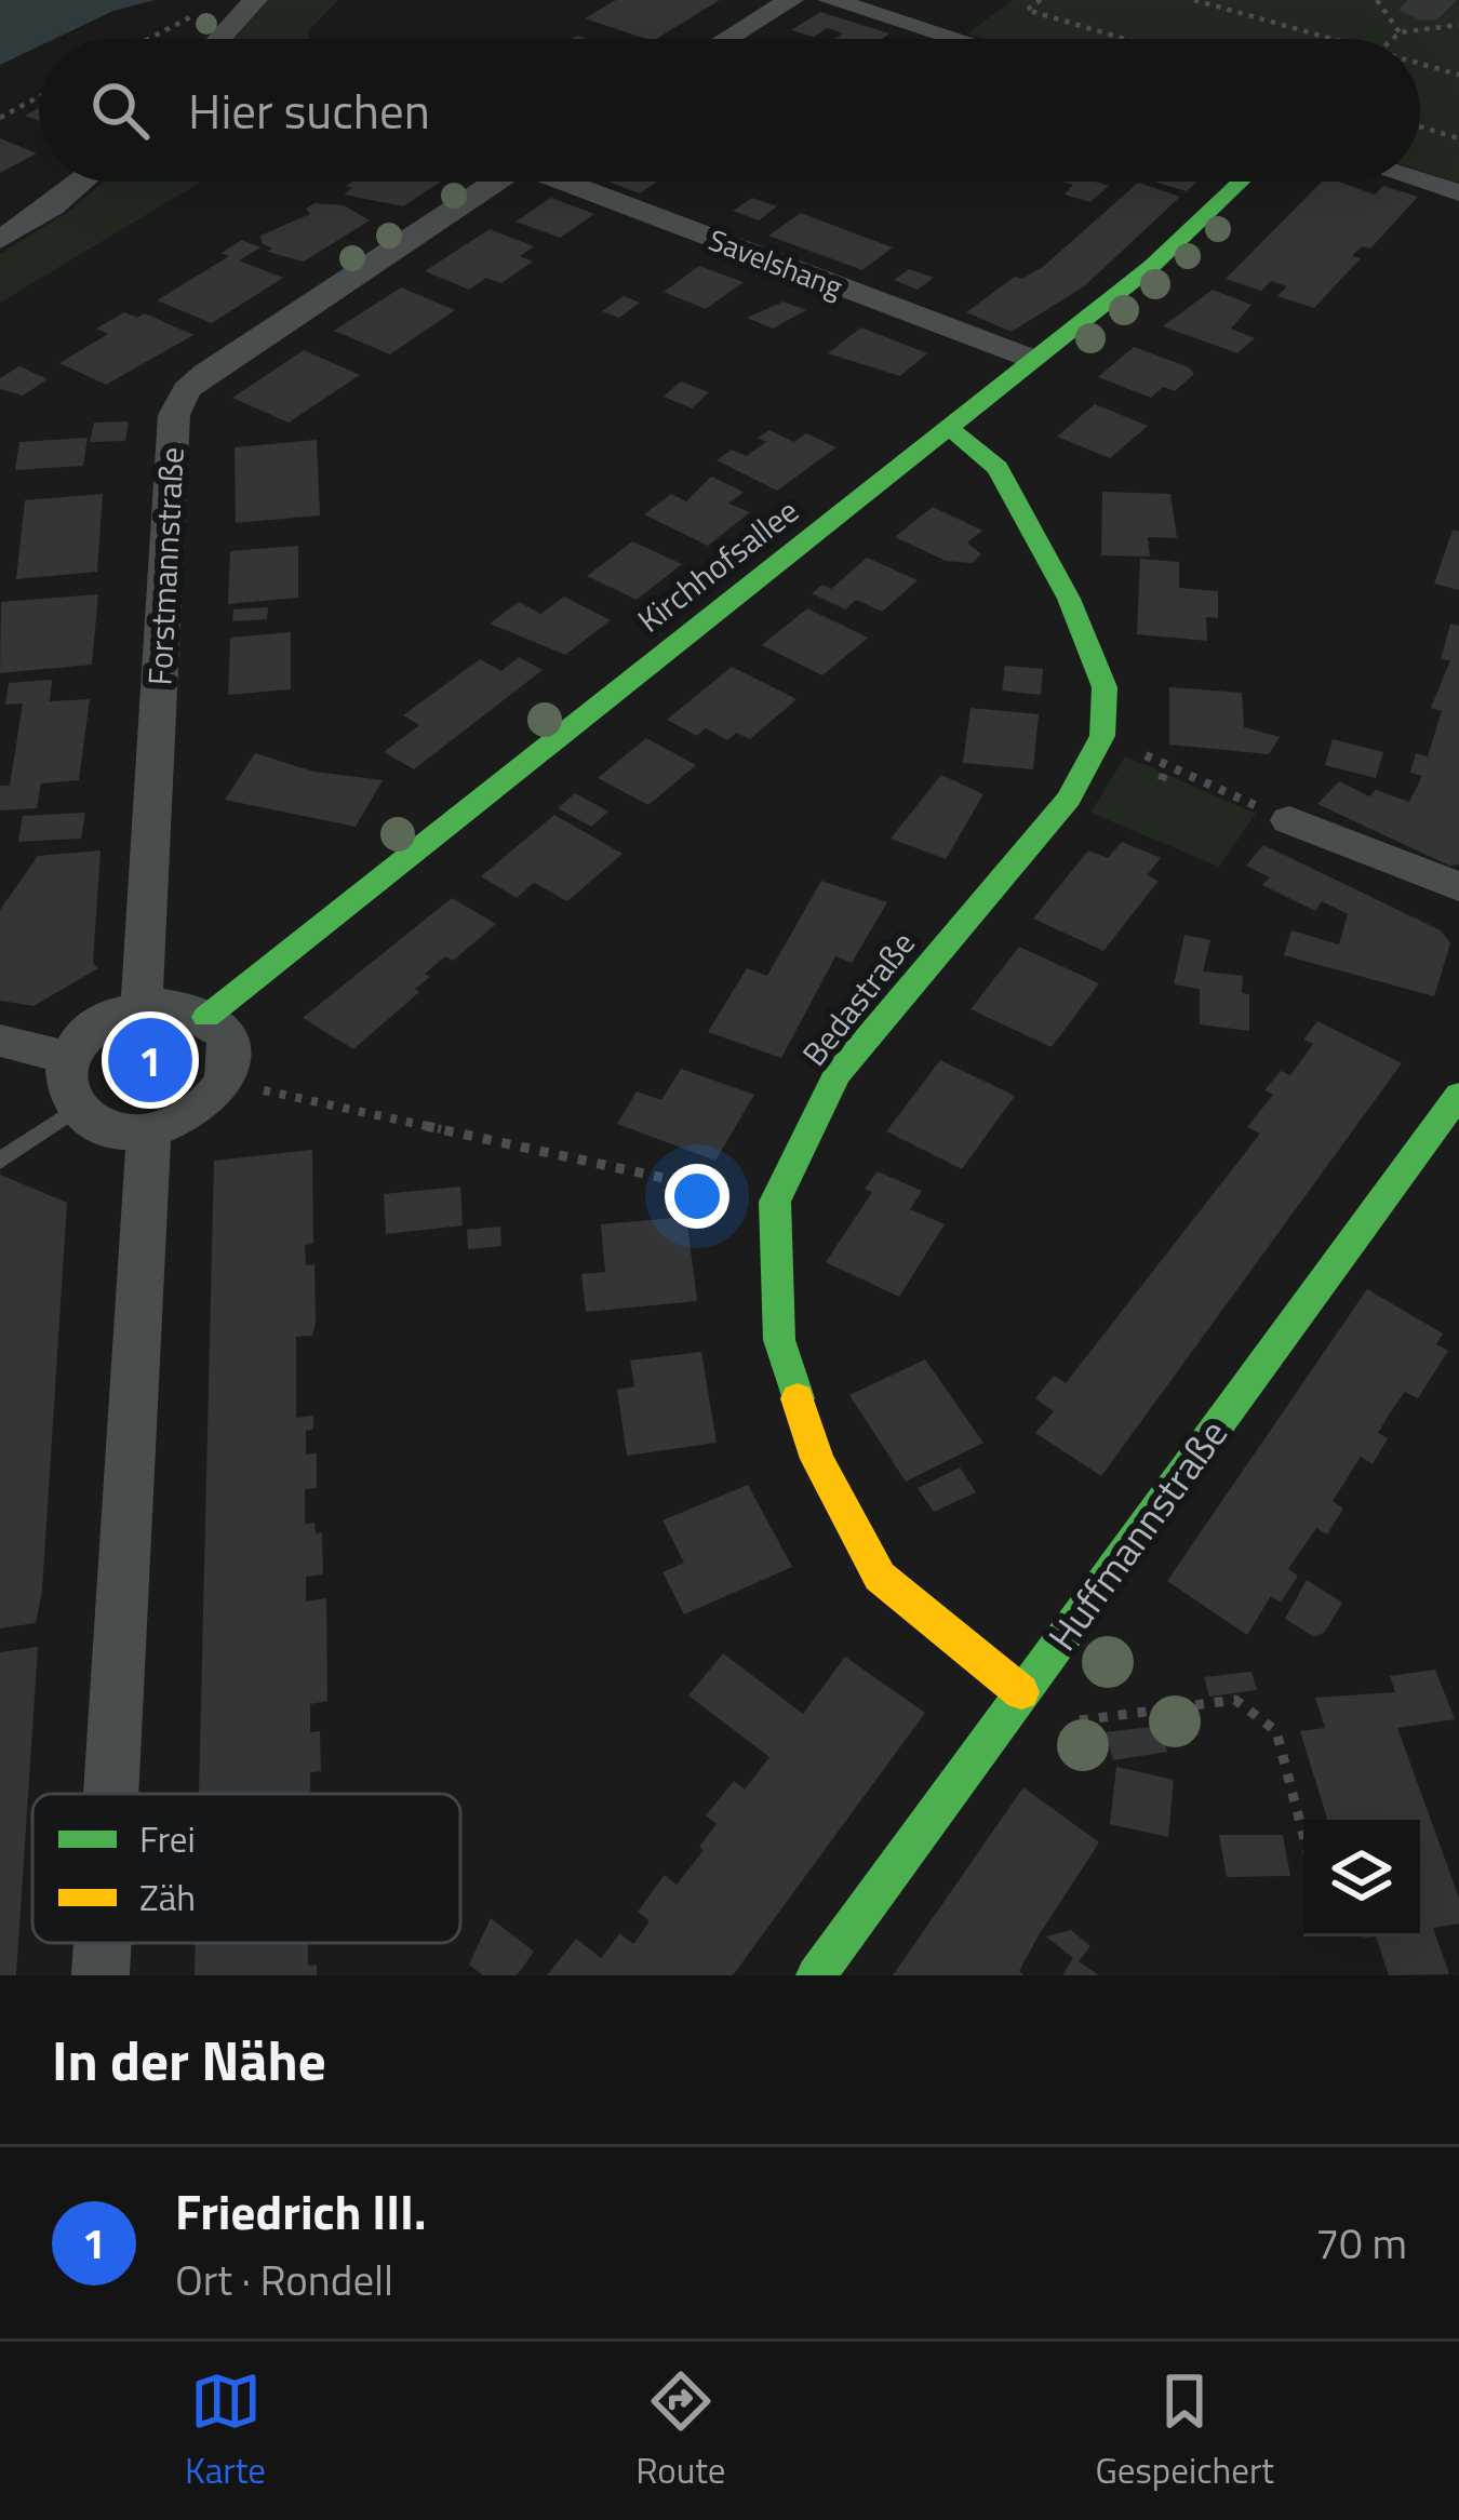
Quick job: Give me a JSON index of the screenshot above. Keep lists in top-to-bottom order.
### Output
{
  "streets": {
    "street": [
      "Savelshang",
      "Kirchhofsallee",
      "Forstmannstraße",
      "Bedastraße",
      "Huffmannstraße"
    ]
  },
  "crossings": [
    ["Savelshang", "Kirchhofsallee"],
    ["Kirchhofsallee", "Forstmannstraße"],
    ["Kirchhofsallee", "Bedastraße"],
    ["Bedastraße", "Huffmannstraße"]
  ],
  "legend": ["Frei", "Zäh"],
  "page": {
    "search": "Hier suchen",
    "pins": "1",
    "heading": "In der Nähe",
    "list": [
      {
        "mark": "1",
        "name": "Friedrich III.",
        "note": "Ort · Rondell",
        "value": "70 m"
      }
    ],
    "nav": ["Karte", "Route", "Gespeichert"]
  }
}
